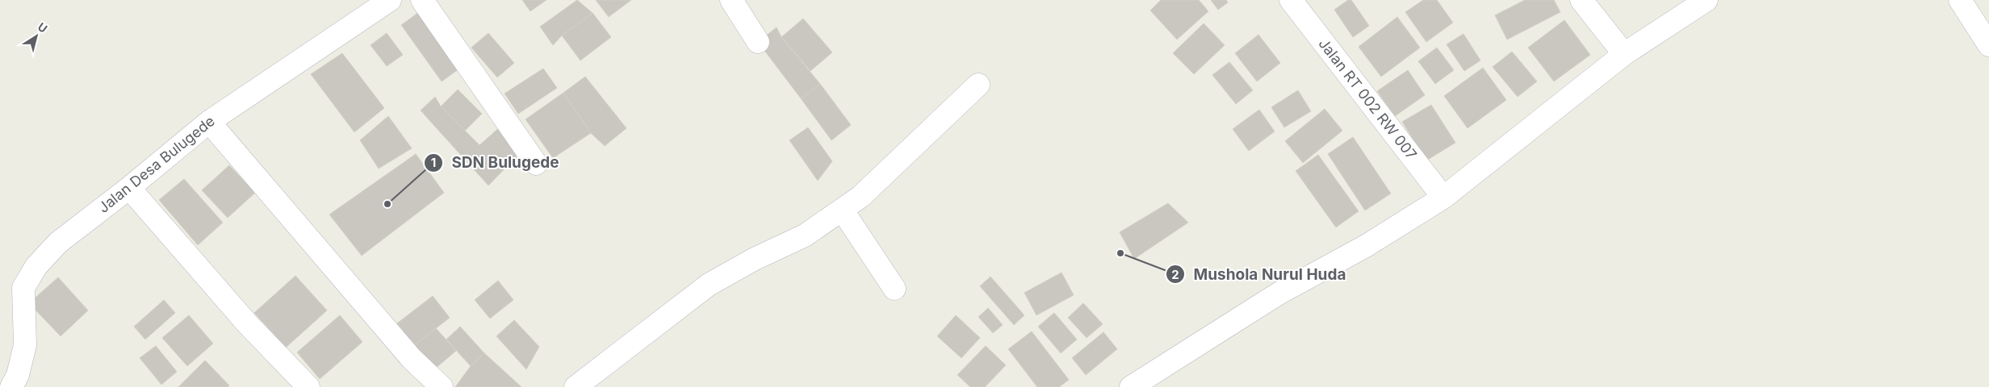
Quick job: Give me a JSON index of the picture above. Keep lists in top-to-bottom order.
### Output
{
  "streets": {
    "street": ["Jalan RT 002 RW 007", "Jalan Desa Bulugede"]
  },
  "places": ["SDN Bulugede", "Mushola Nurul Huda"],
  "north": "top right"
}
